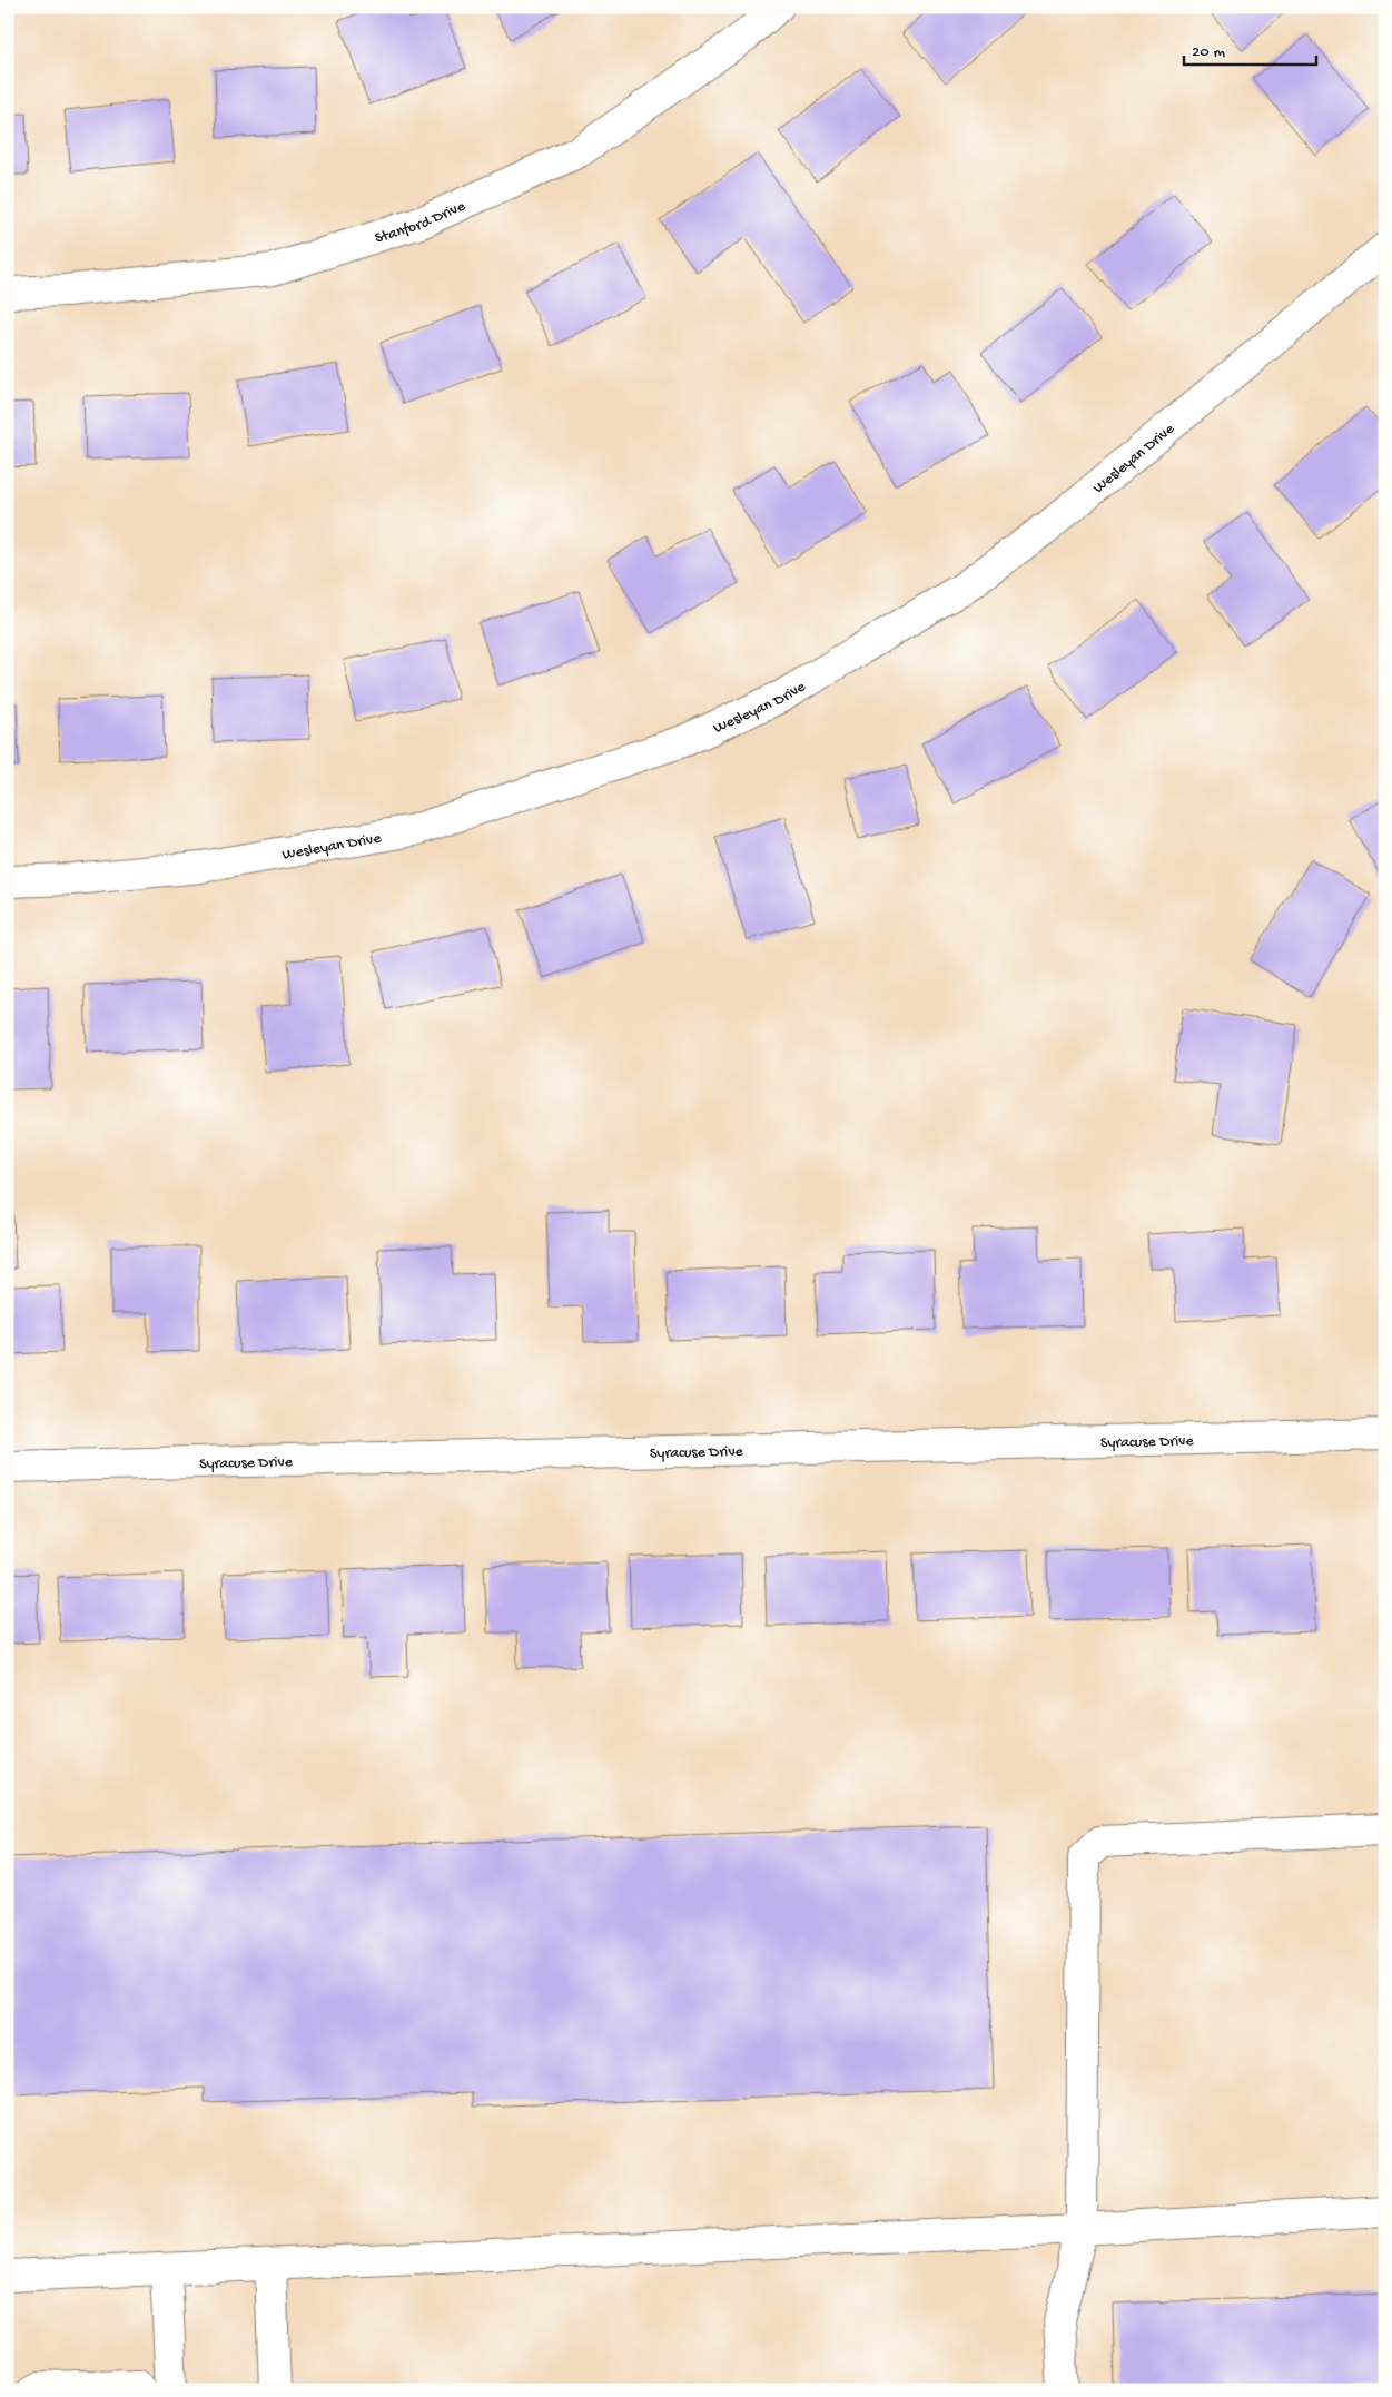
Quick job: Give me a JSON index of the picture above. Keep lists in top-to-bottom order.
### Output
{
  "streets": {
    "street": ["Stanford Drive", "Wesleyan Drive", "Syracuse Drive"]
  },
  "scale_bar": "20 m"
}
